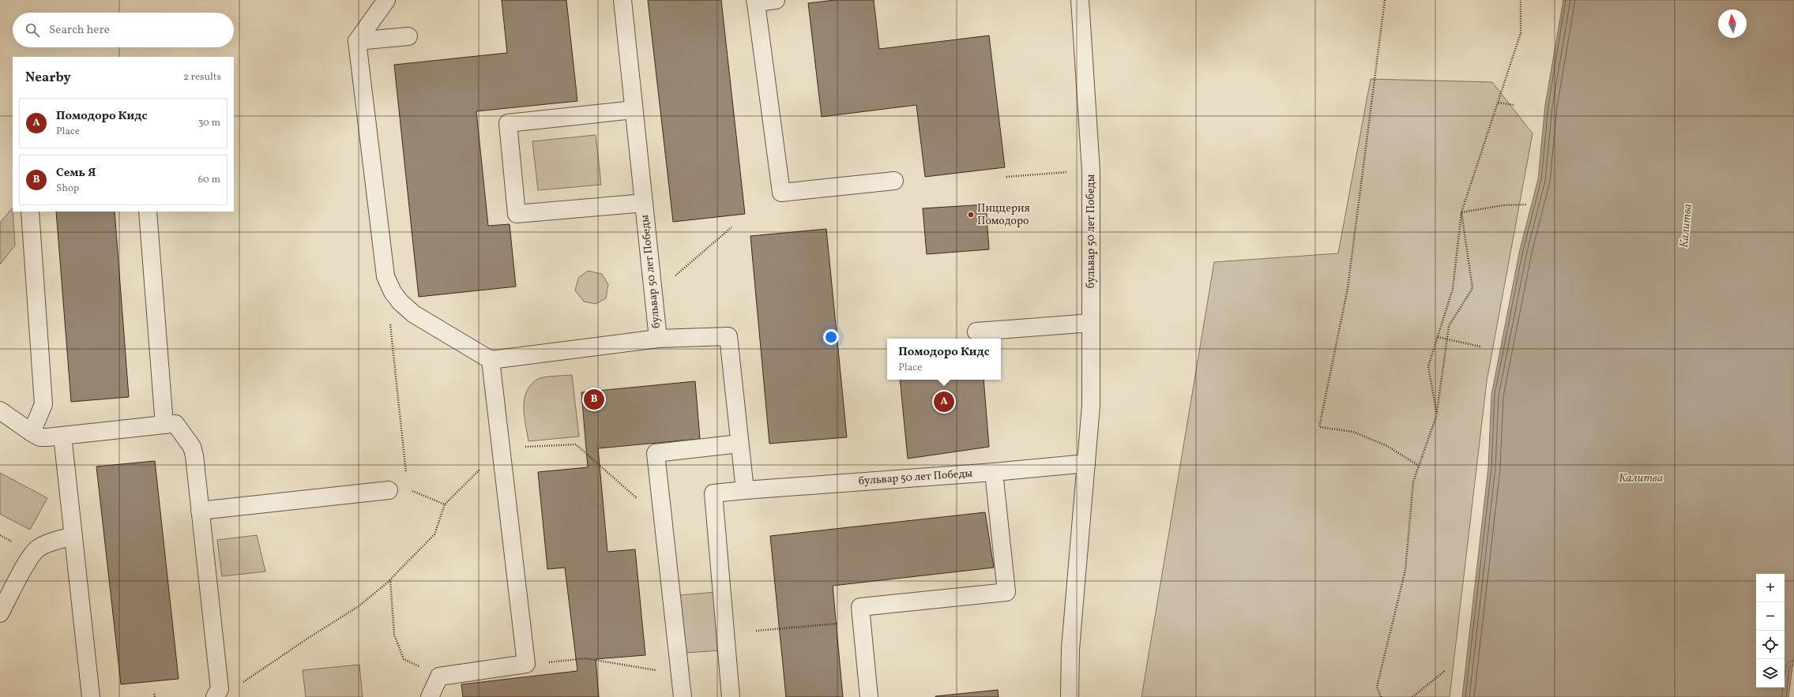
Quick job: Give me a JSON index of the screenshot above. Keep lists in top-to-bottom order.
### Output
{
  "streets": {
    "street": ["бульвар 50 лет Победы"]
  },
  "water": ["Калитва"],
  "places": ["Пиццерия Помодоро"],
  "north": "top",
  "page": {
    "search": "Search here",
    "heading": ["Nearby", "2 results"],
    "list": [
      {
        "mark": "A",
        "name": "Помодоро Кидс",
        "note": "Place",
        "value": "30 m"
      },
      {
        "mark": "B",
        "name": "Семь Я",
        "note": "Shop",
        "value": "60 m"
      }
    ],
    "popup": ["Помодоро Кидс", "Place"],
    "pins": ["B", "A"],
    "map_buttons": ["+", "−"]
  }
}
